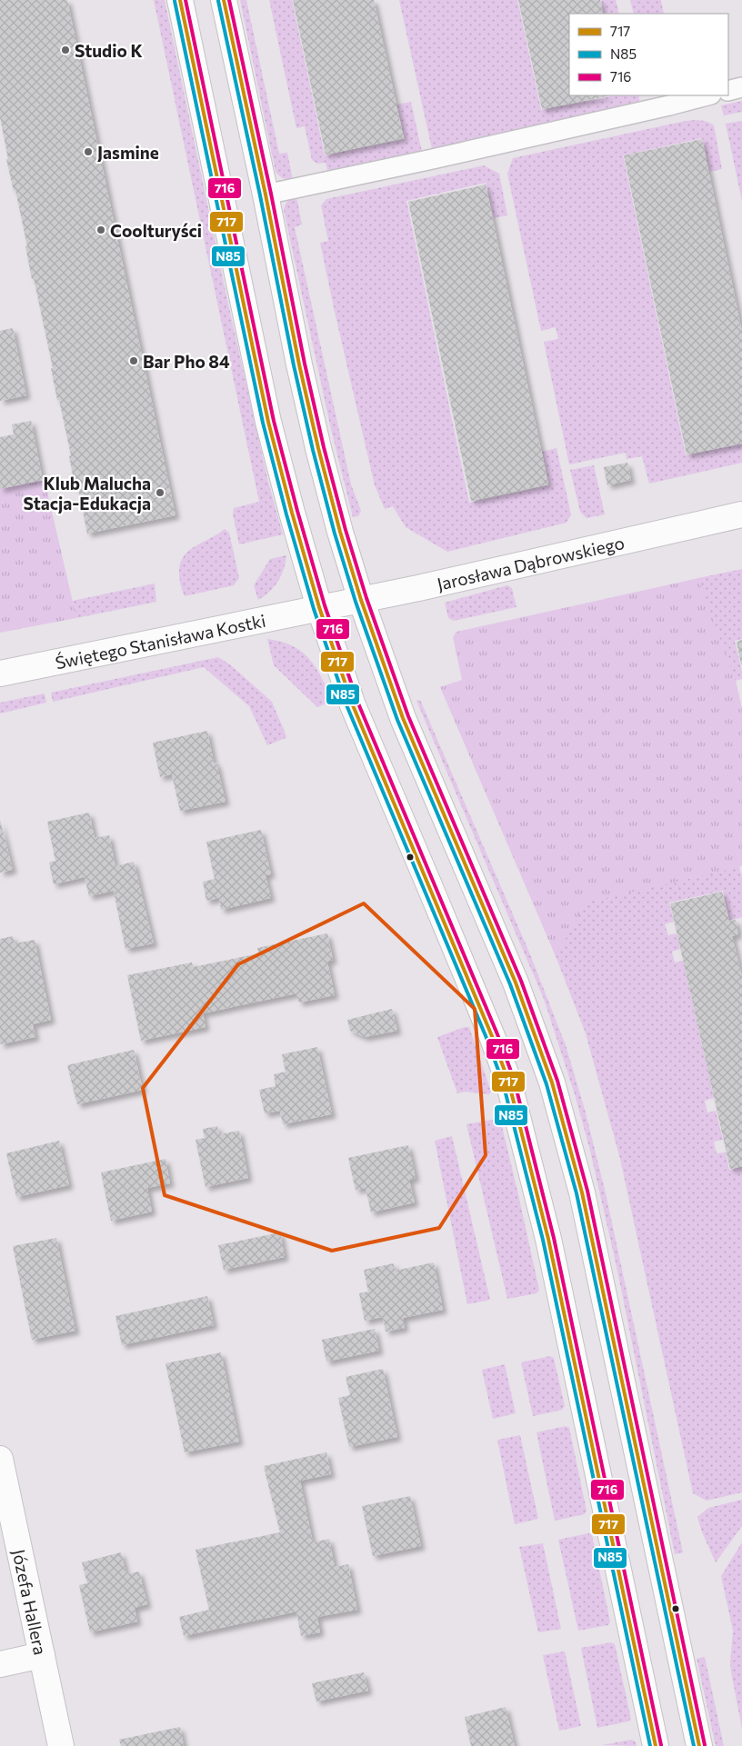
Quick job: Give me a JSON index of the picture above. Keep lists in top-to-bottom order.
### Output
{
  "streets": {
    "street": ["Jarosława Dąbrowskiego", "Świętego Stanisława Kostki", "Józefa Hallera"]
  },
  "crossings": [
    ["Jarosława Dąbrowskiego", "Świętego Stanisława Kostki"]
  ],
  "places": [
    "Studio K",
    "Jasmine",
    "Coolturyści",
    "Bar Pho 84",
    "Klub Malucha Stacja-Edukacja"
  ],
  "lines": ["transit line 717", "transit line 716", "transit line N85"],
  "legend": ["717", "N85", "716"]
}
